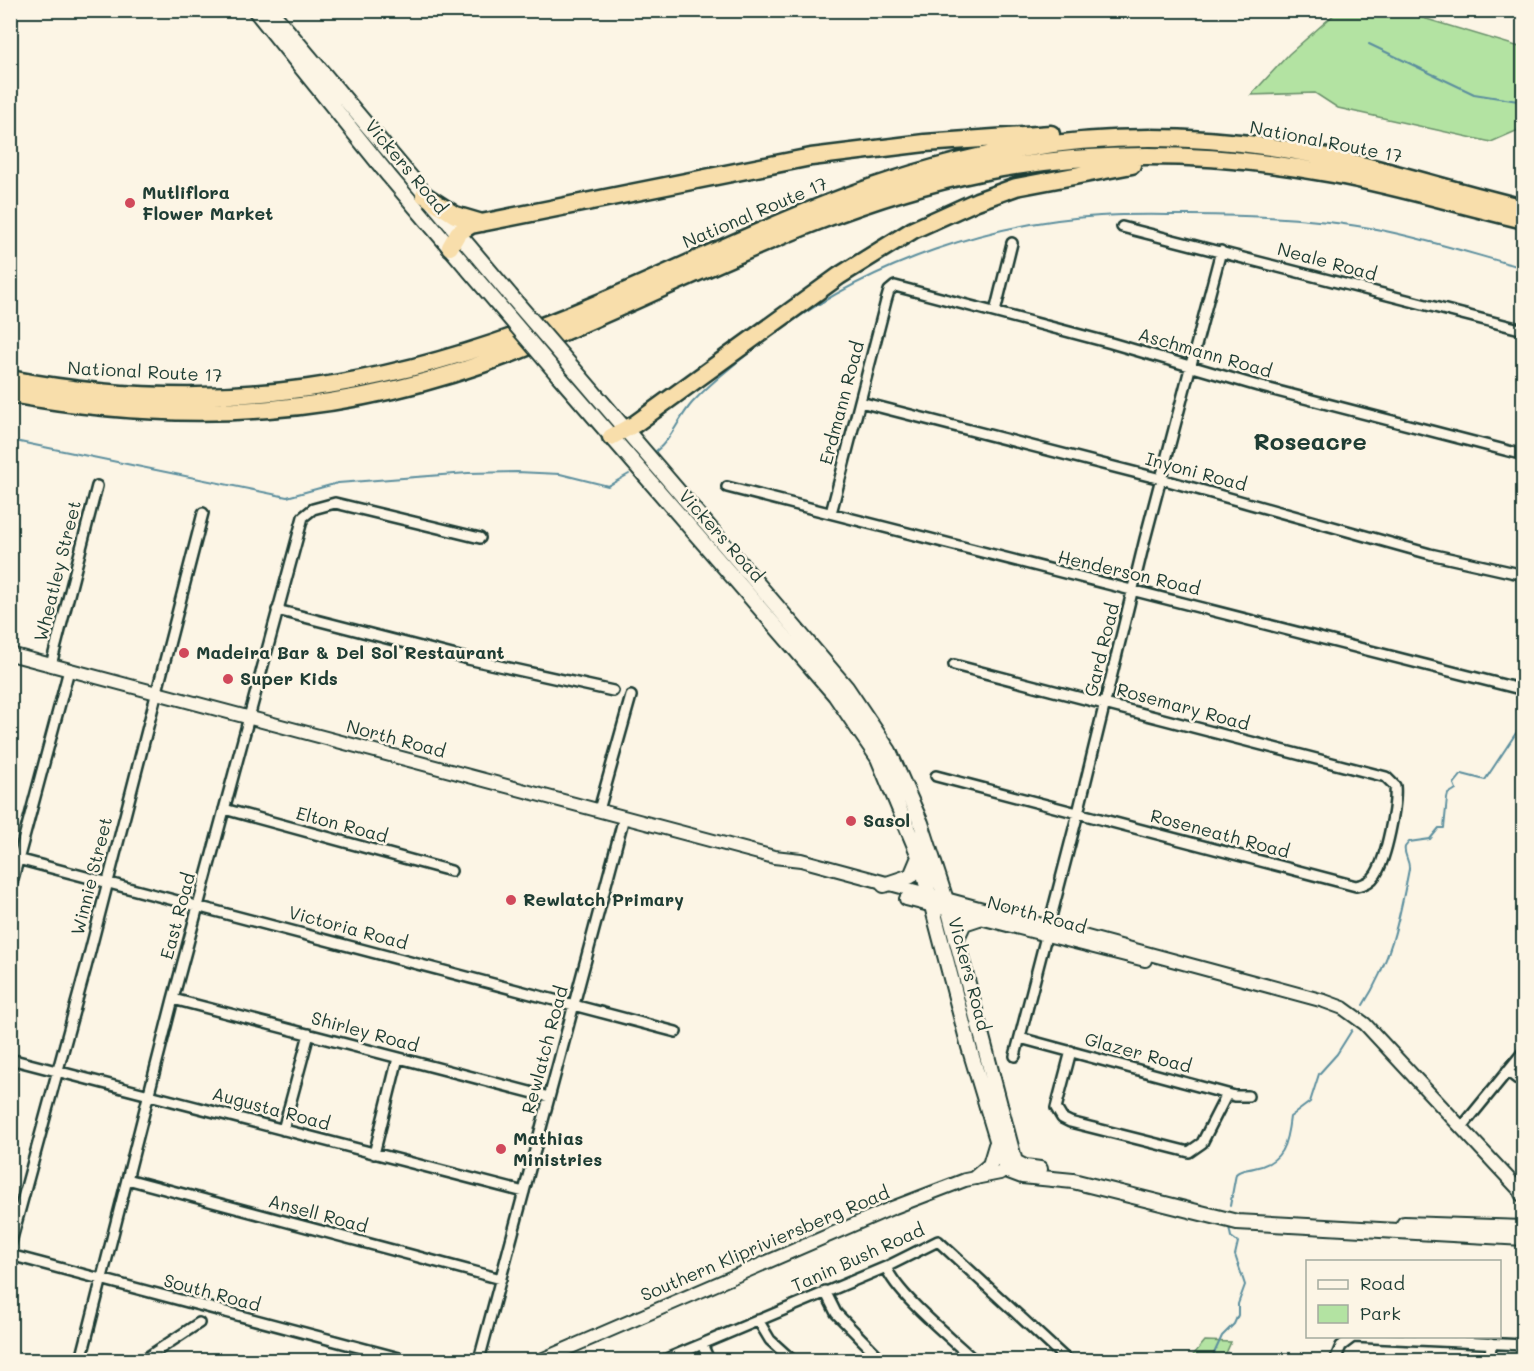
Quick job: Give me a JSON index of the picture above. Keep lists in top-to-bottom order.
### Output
{
  "streets": {
    "highway": ["National Route 17"],
    "main road": ["Vickers Road", "Southern Klipriviersberg Road"],
    "street": [
      "Neale Road",
      "Aschmann Road",
      "Erdmann Road",
      "Inyoni Road",
      "Wheatley Street",
      "Henderson Road",
      "Gard Road",
      "Rosemary Road",
      "North Road",
      "Elton Road",
      "Roseneath Road",
      "Winnie Street",
      "East Road",
      "Victoria Road",
      "Shirley Road",
      "Rewlatch Road",
      "Glazer Road",
      "Augusta Road",
      "Ansell Road",
      "Tanin Bush Road",
      "South Road"
    ]
  },
  "crossings": [
    ["Vickers Road", "North Road"],
    ["Vickers Road", "Southern Klipriviersberg Road"],
    ["Neale Road", "Gard Road"],
    ["Aschmann Road", "Erdmann Road"],
    ["Aschmann Road", "Gard Road"],
    ["Erdmann Road", "Inyoni Road"],
    ["Erdmann Road", "Henderson Road"],
    ["Inyoni Road", "Gard Road"],
    ["Wheatley Street", "North Road"],
    ["Henderson Road", "Gard Road"],
    ["Gard Road", "Rosemary Road"],
    ["Gard Road", "North Road"],
    ["Gard Road", "Roseneath Road"],
    ["Gard Road", "Glazer Road"],
    ["Rosemary Road", "Roseneath Road"],
    ["North Road", "Winnie Street"],
    ["North Road", "East Road"],
    ["North Road", "Rewlatch Road"],
    ["Elton Road", "East Road"],
    ["Winnie Street", "Victoria Road"],
    ["Winnie Street", "Augusta Road"],
    ["East Road", "Victoria Road"],
    ["East Road", "Shirley Road"],
    ["East Road", "Augusta Road"],
    ["East Road", "Ansell Road"],
    ["East Road", "South Road"],
    ["Victoria Road", "Rewlatch Road"],
    ["Shirley Road", "Rewlatch Road"],
    ["Rewlatch Road", "Augusta Road"],
    ["Rewlatch Road", "Ansell Road"]
  ],
  "districts": ["Roseacre"],
  "places": [
    "Mutliflora Flower Market",
    "Madeira Bar & Del Sol Restaurant",
    "Super Kids",
    "Sasol",
    "Rewlatch Primary",
    "Mathias Ministries"
  ],
  "legend": ["Road", "Park"]
}
